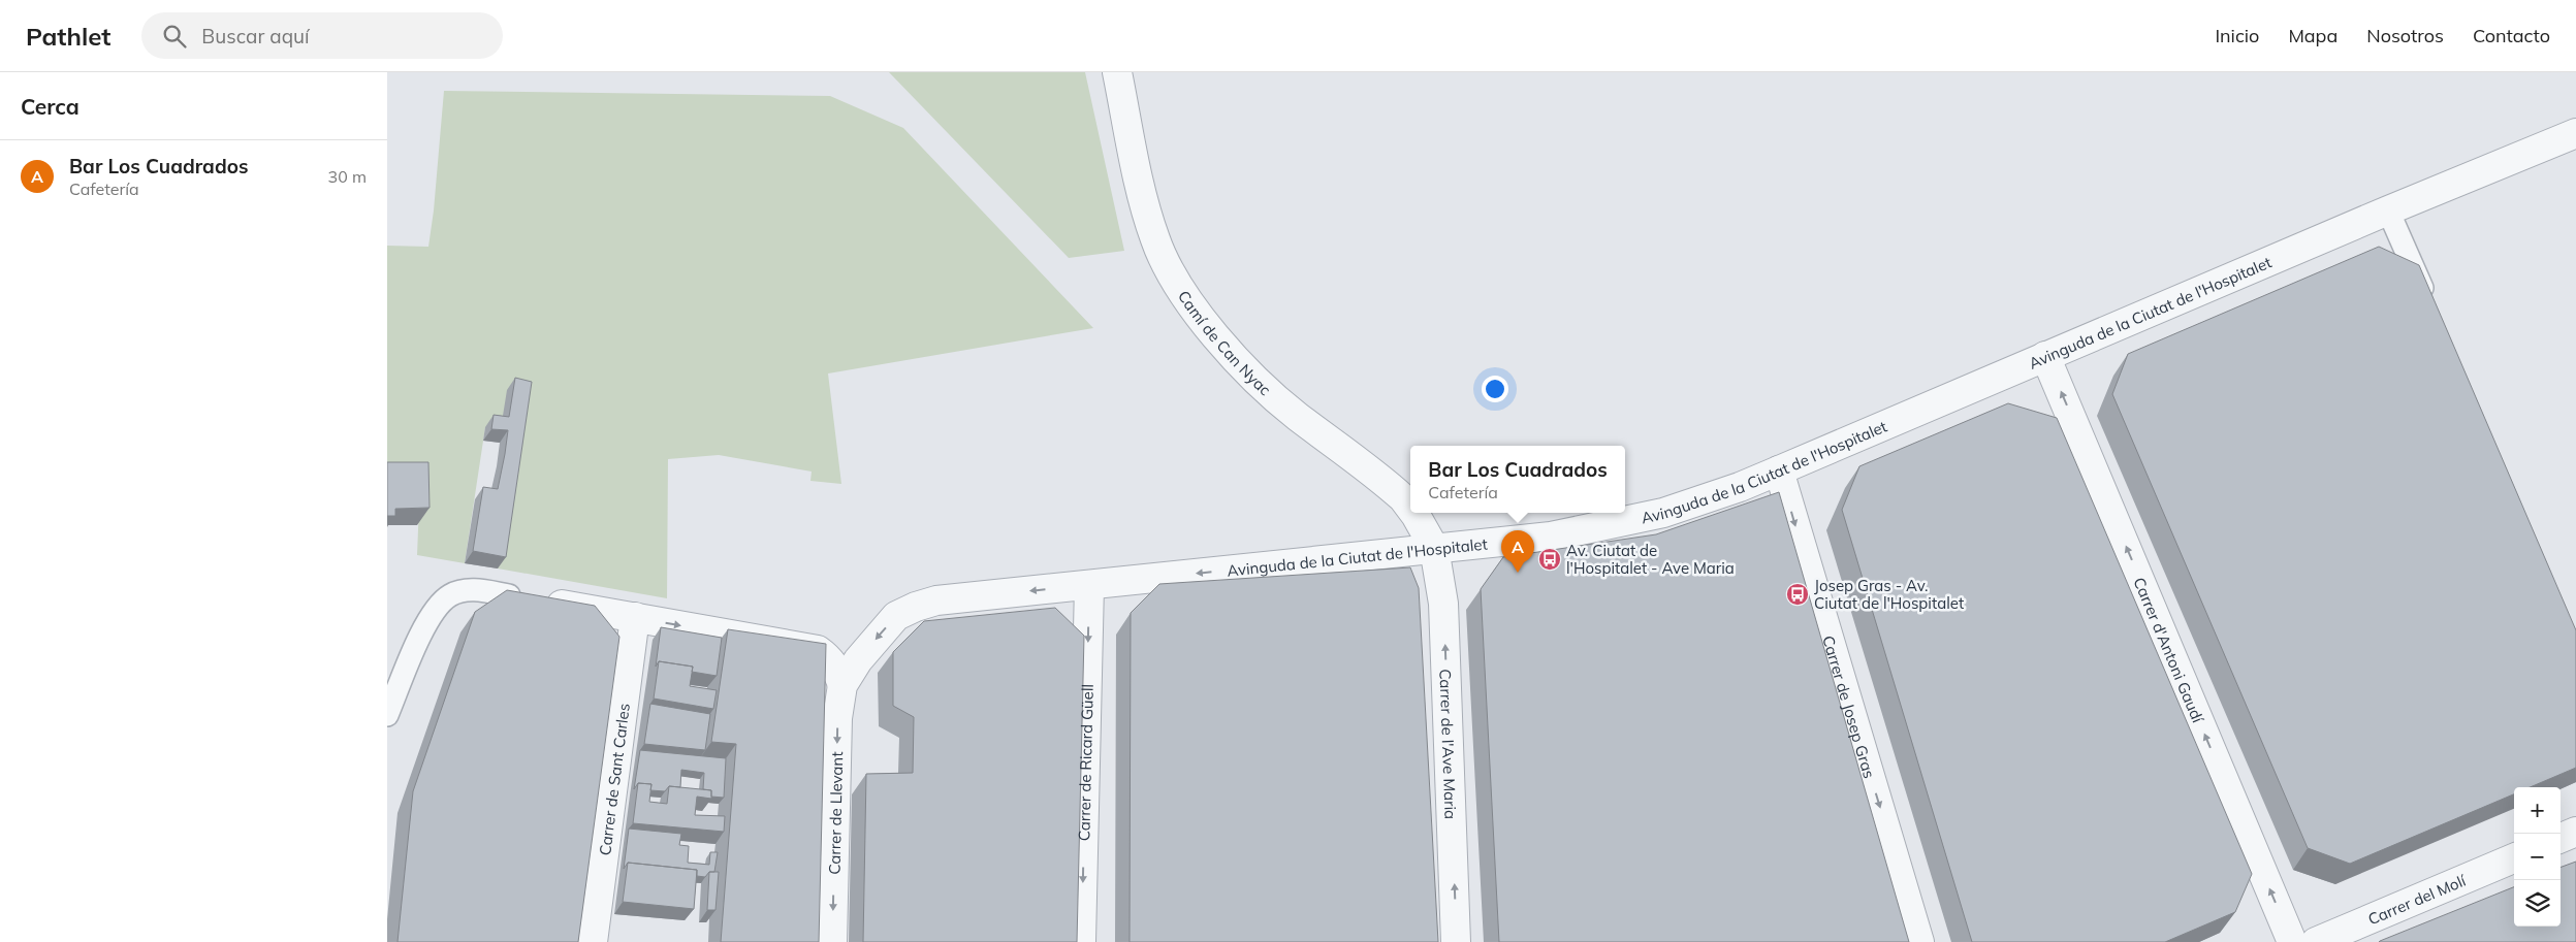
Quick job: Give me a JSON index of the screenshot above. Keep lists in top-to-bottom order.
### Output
{
  "streets": {
    "street": [
      "Avinguda de la Ciutat de l'Hospitalet",
      "Camí de Can Nyac",
      "Carrer d'Antoni Gaudí",
      "Carrer de Josep Gras",
      "Carrer de l'Ave Maria",
      "Carrer de Ricard Güell",
      "Carrer de Sant Carles",
      "Carrer de Llevant",
      "Carrer del Molí"
    ]
  },
  "crossings": [
    ["Avinguda de la Ciutat de l'Hospitalet", "Camí de Can Nyac"],
    ["Avinguda de la Ciutat de l'Hospitalet", "Carrer d'Antoni Gaudí"],
    ["Avinguda de la Ciutat de l'Hospitalet", "Carrer de Josep Gras"],
    ["Avinguda de la Ciutat de l'Hospitalet", "Carrer de l'Ave Maria"],
    ["Avinguda de la Ciutat de l'Hospitalet", "Carrer de Ricard Güell"],
    ["Avinguda de la Ciutat de l'Hospitalet", "Carrer de Llevant"],
    ["Camí de Can Nyac", "Carrer de l'Ave Maria"]
  ],
  "one_way": [
    "Carrer d'Antoni Gaudí",
    "Carrer de Josep Gras",
    "Carrer de l'Ave Maria",
    "Carrer de Ricard Güell",
    "Carrer de Llevant"
  ],
  "places": {
    "bus stop": ["Av. Ciutat de l'Hospitalet - Ave Maria", "Josep Gras - Av. Ciutat de l'Hospitalet"]
  },
  "page": {
    "header": "Pathlet",
    "search": "Buscar aquí",
    "nav": [
      "Inicio",
      "Mapa",
      "Nosotros",
      "Contacto"
    ],
    "heading": "Cerca",
    "list": [
      {
        "mark": "A",
        "name": "Bar Los Cuadrados",
        "note": "Cafetería",
        "value": "30 m"
      }
    ],
    "popup": ["Bar Los Cuadrados", "Cafetería"],
    "pins": "A",
    "map_buttons": ["+", "−"]
  }
}
